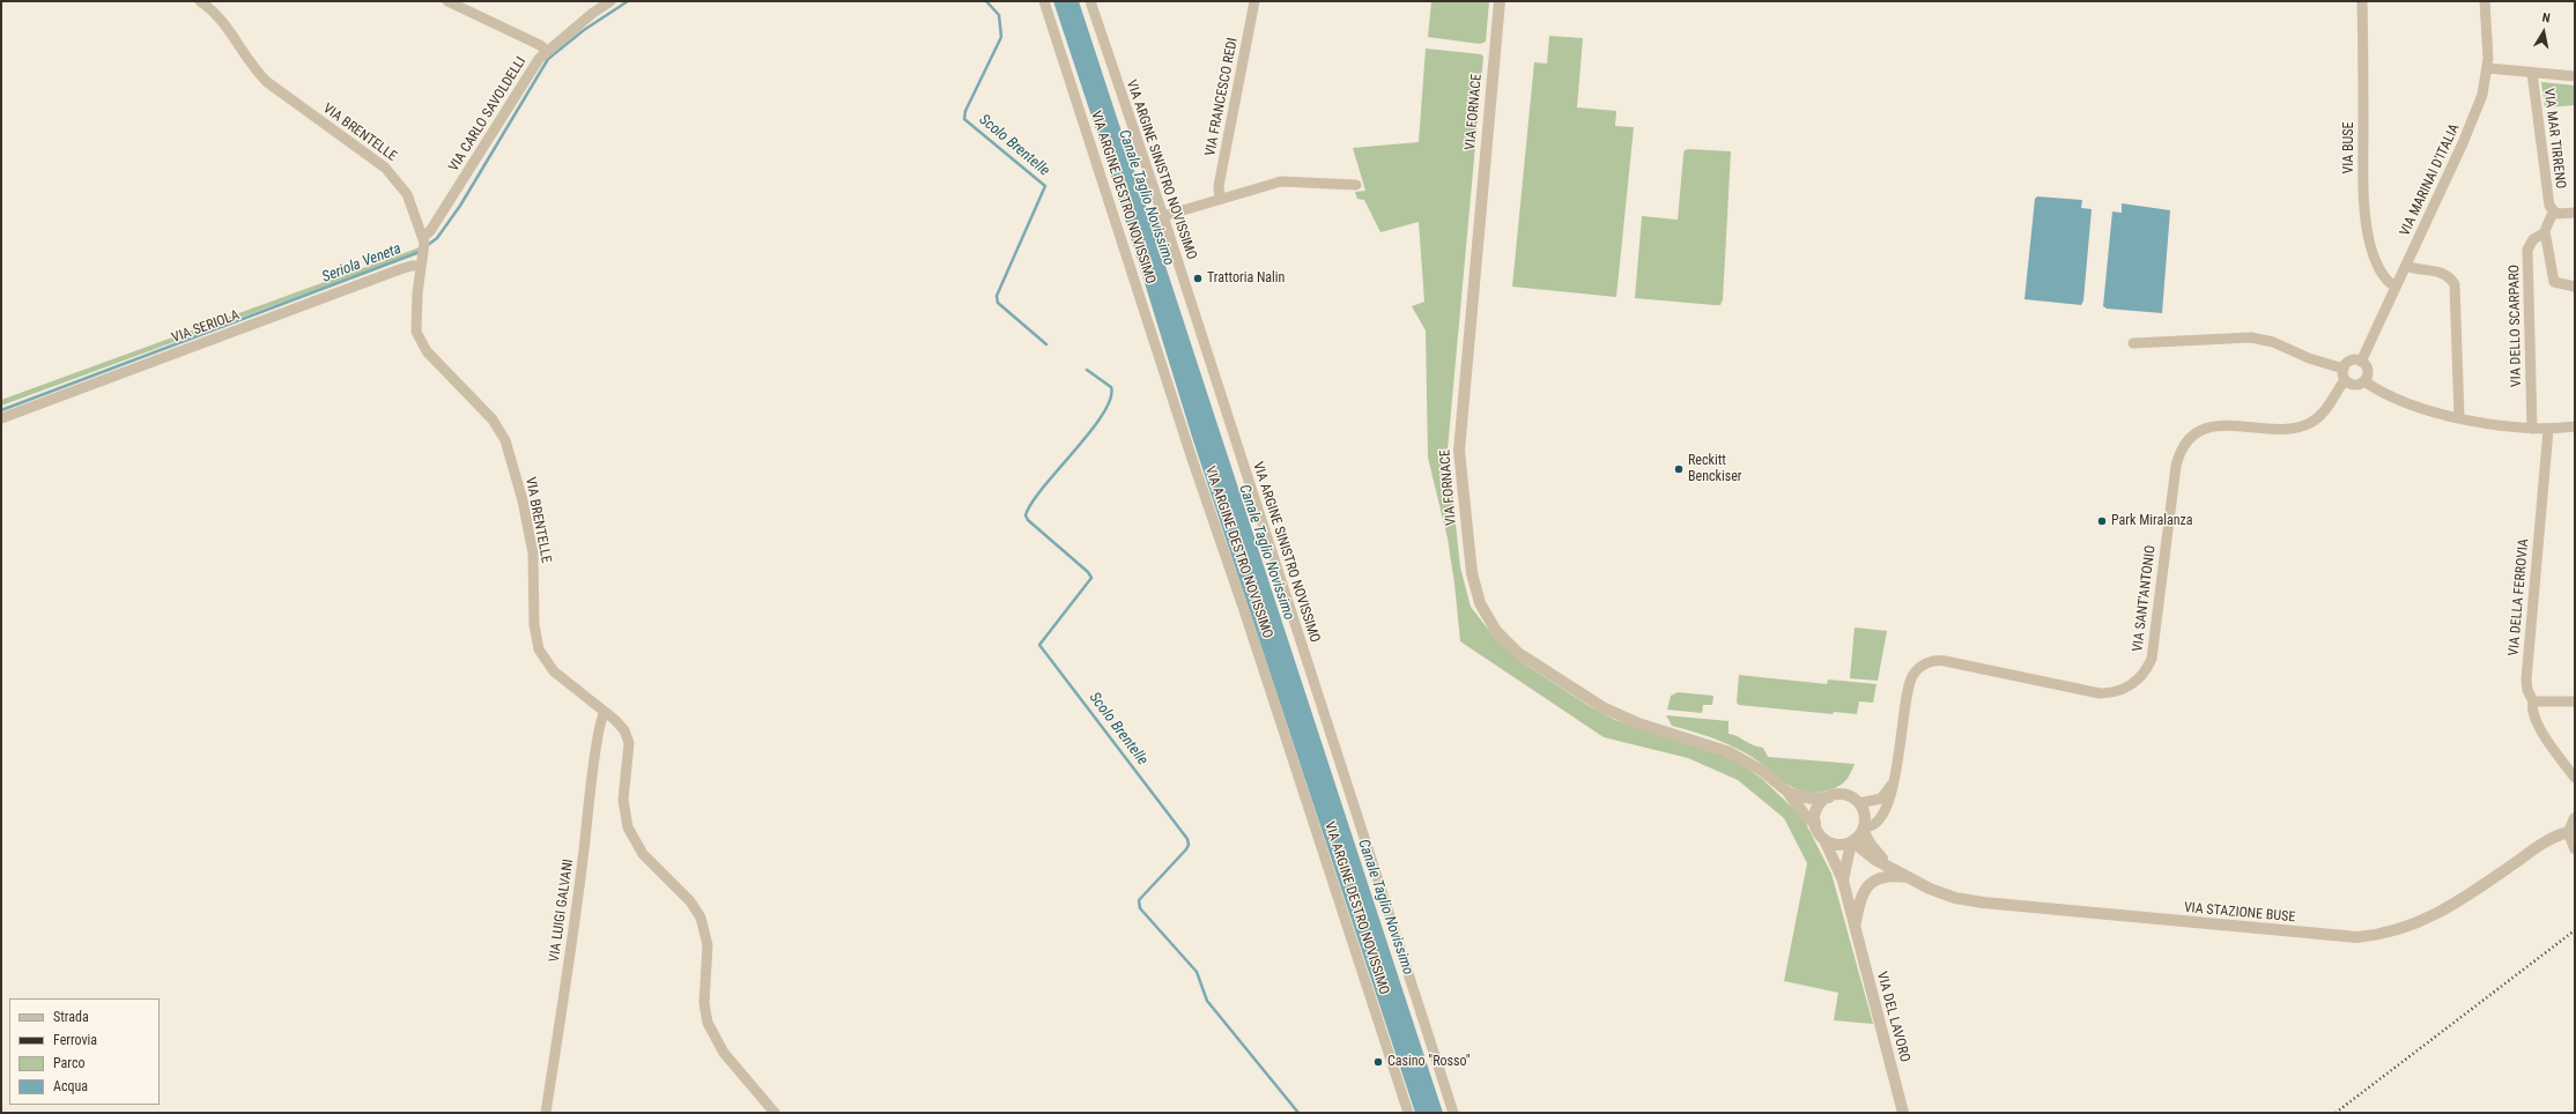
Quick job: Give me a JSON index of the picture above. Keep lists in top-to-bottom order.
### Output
{
  "streets": {
    "street": [
      "VIA FRANCESCO REDI",
      "VIA FORNACE",
      "VIA CARLO SAVOLDELLI",
      "VIA BRENTELLE",
      "VIA MAR TIRRENO",
      "VIA BUSE",
      "VIA ARGINE SINISTRO NOVISSIMO",
      "VIA MARINAI D'ITALIA",
      "VIA ARGINE DESTRO NOVISSIMO",
      "VIA DELLO SCARPARO",
      "VIA SERIOLA",
      "VIA DELLA FERROVIA",
      "VIA SANT'ANTONIO",
      "VIA LUIGI GALVANI",
      "VIA STAZIONE BUSE",
      "VIA DEL LAVORO"
    ]
  },
  "crossings": [
    ["VIA FORNACE", "VIA SANT'ANTONIO"],
    ["VIA FORNACE", "VIA STAZIONE BUSE"],
    ["VIA FORNACE", "VIA DEL LAVORO"],
    ["VIA CARLO SAVOLDELLI", "VIA BRENTELLE"],
    ["VIA BRENTELLE", "VIA SERIOLA"],
    ["VIA BRENTELLE", "VIA LUIGI GALVANI"],
    ["VIA MAR TIRRENO", "VIA MARINAI D'ITALIA"],
    ["VIA MAR TIRRENO", "VIA DELLO SCARPARO"],
    ["VIA BUSE", "VIA MARINAI D'ITALIA"],
    ["VIA MARINAI D'ITALIA", "VIA SANT'ANTONIO"],
    ["VIA SANT'ANTONIO", "VIA STAZIONE BUSE"],
    ["VIA SANT'ANTONIO", "VIA DEL LAVORO"],
    ["VIA STAZIONE BUSE", "VIA DEL LAVORO"]
  ],
  "water": ["Scolo Brentelle", "Canale Taglio Novissimo", "Seriola Veneta"],
  "places": [
    "Trattoria Nalin",
    "Reckitt Benckiser",
    "Park Miralanza",
    "Casino \"Rosso\""
  ],
  "legend": [
    "Strada",
    "Ferrovia",
    "Parco",
    "Acqua"
  ],
  "north": "top"
}
